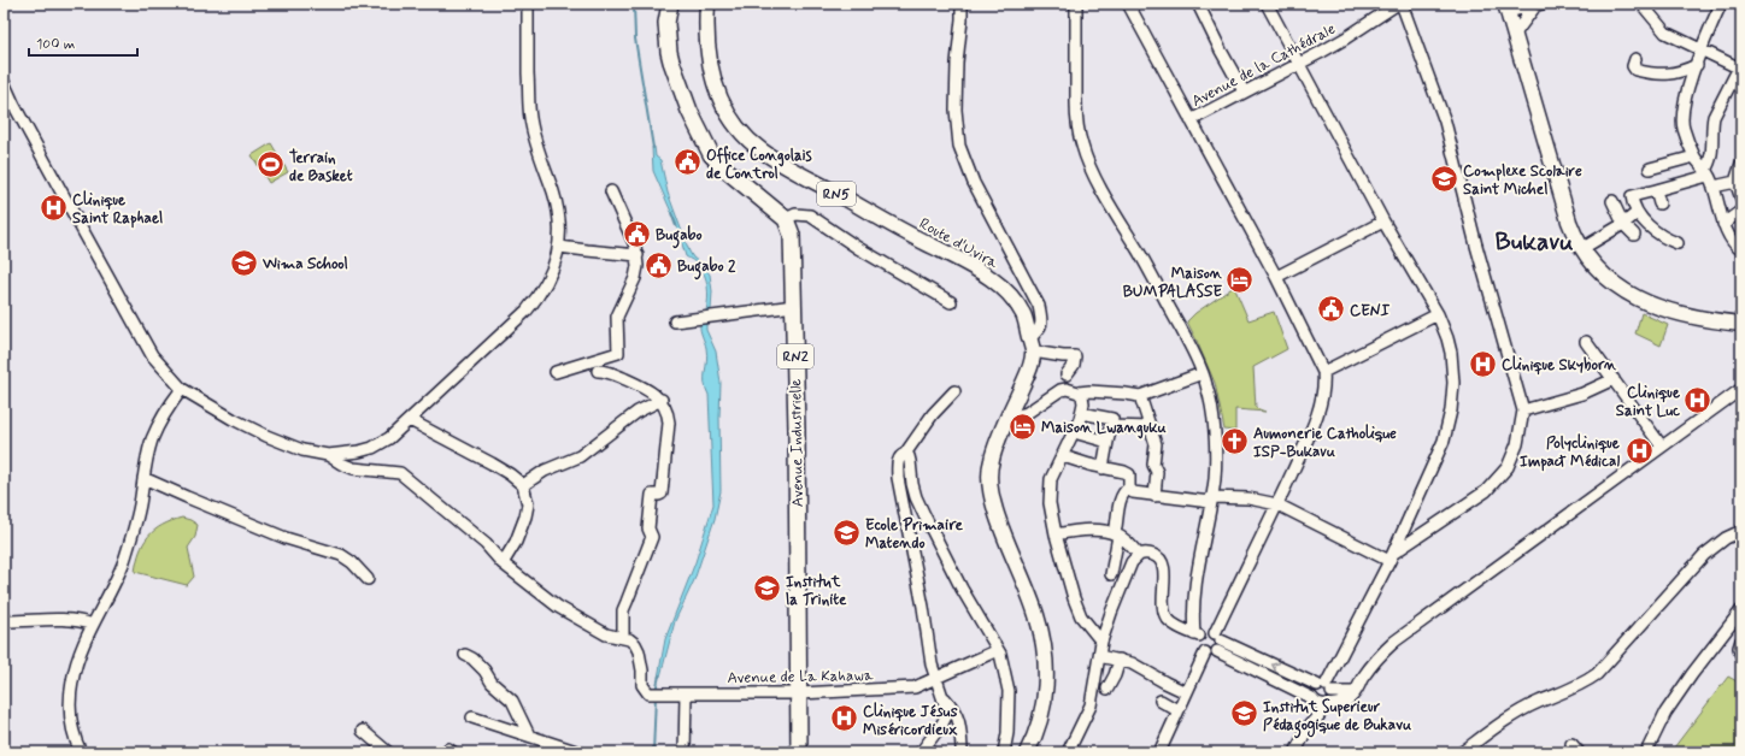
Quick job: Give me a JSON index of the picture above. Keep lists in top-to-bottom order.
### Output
{
  "streets": {
    "highway": ["RN2", "Avenue Industrielle"],
    "main road": ["RN5", "Route d'Uvira"],
    "street": ["Avenue de la Cathédrale", "Avenue de La Kahawa"]
  },
  "crossings": [
    ["Avenue Industrielle", "Avenue de La Kahawa"]
  ],
  "districts": ["Bukavu"],
  "places": {
    "public building": [
      "Office Congolais de Control",
      "Bugabo",
      "Bugabo 2",
      "CENI"
    ],
    "sports": ["Terrain de Basket"],
    "school or university": [
      "Complexe Scolaire Saint Michel",
      "Wima School",
      "Ecole Primaire Matendo",
      "Institut la Trinite",
      "Institut Superieur Pédagogique de Bukavu"
    ],
    "hospital": [
      "Clinique Saint Raphael",
      "Clinique Skyborn",
      "Clinique Saint Luc",
      "Polyclinique Impact Médical",
      "Clinique Jésus Miséricordieux"
    ],
    "hotel": ["Maison BUMPALASSE", "Maison Lwanguku"],
    "church": ["Aumonerie Catholique ISP-Bukavu"]
  },
  "scale_bar": "100 m"
}
